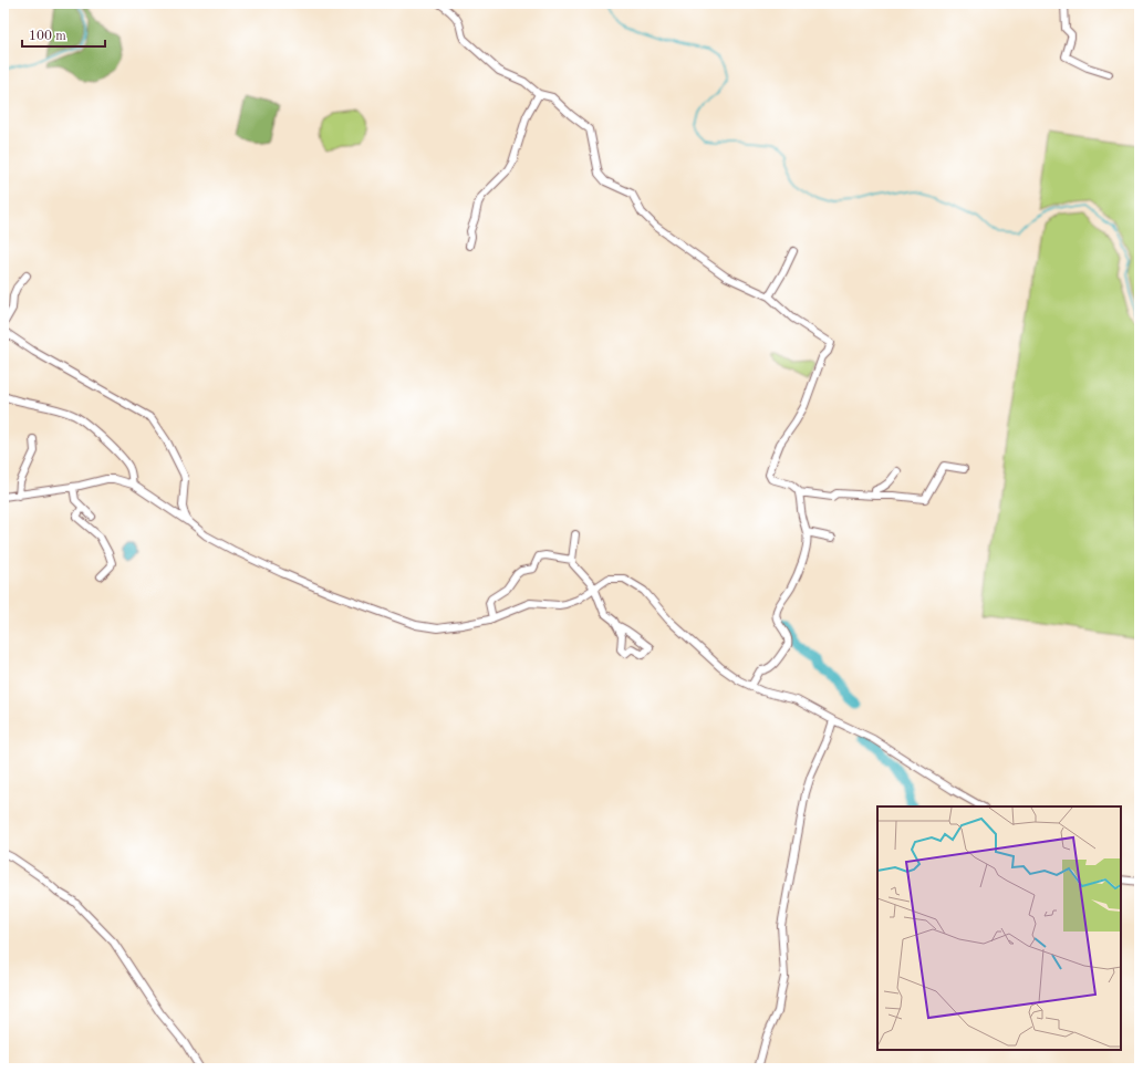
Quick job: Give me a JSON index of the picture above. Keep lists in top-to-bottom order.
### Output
{
  "scale_bar": "100 m"
}
